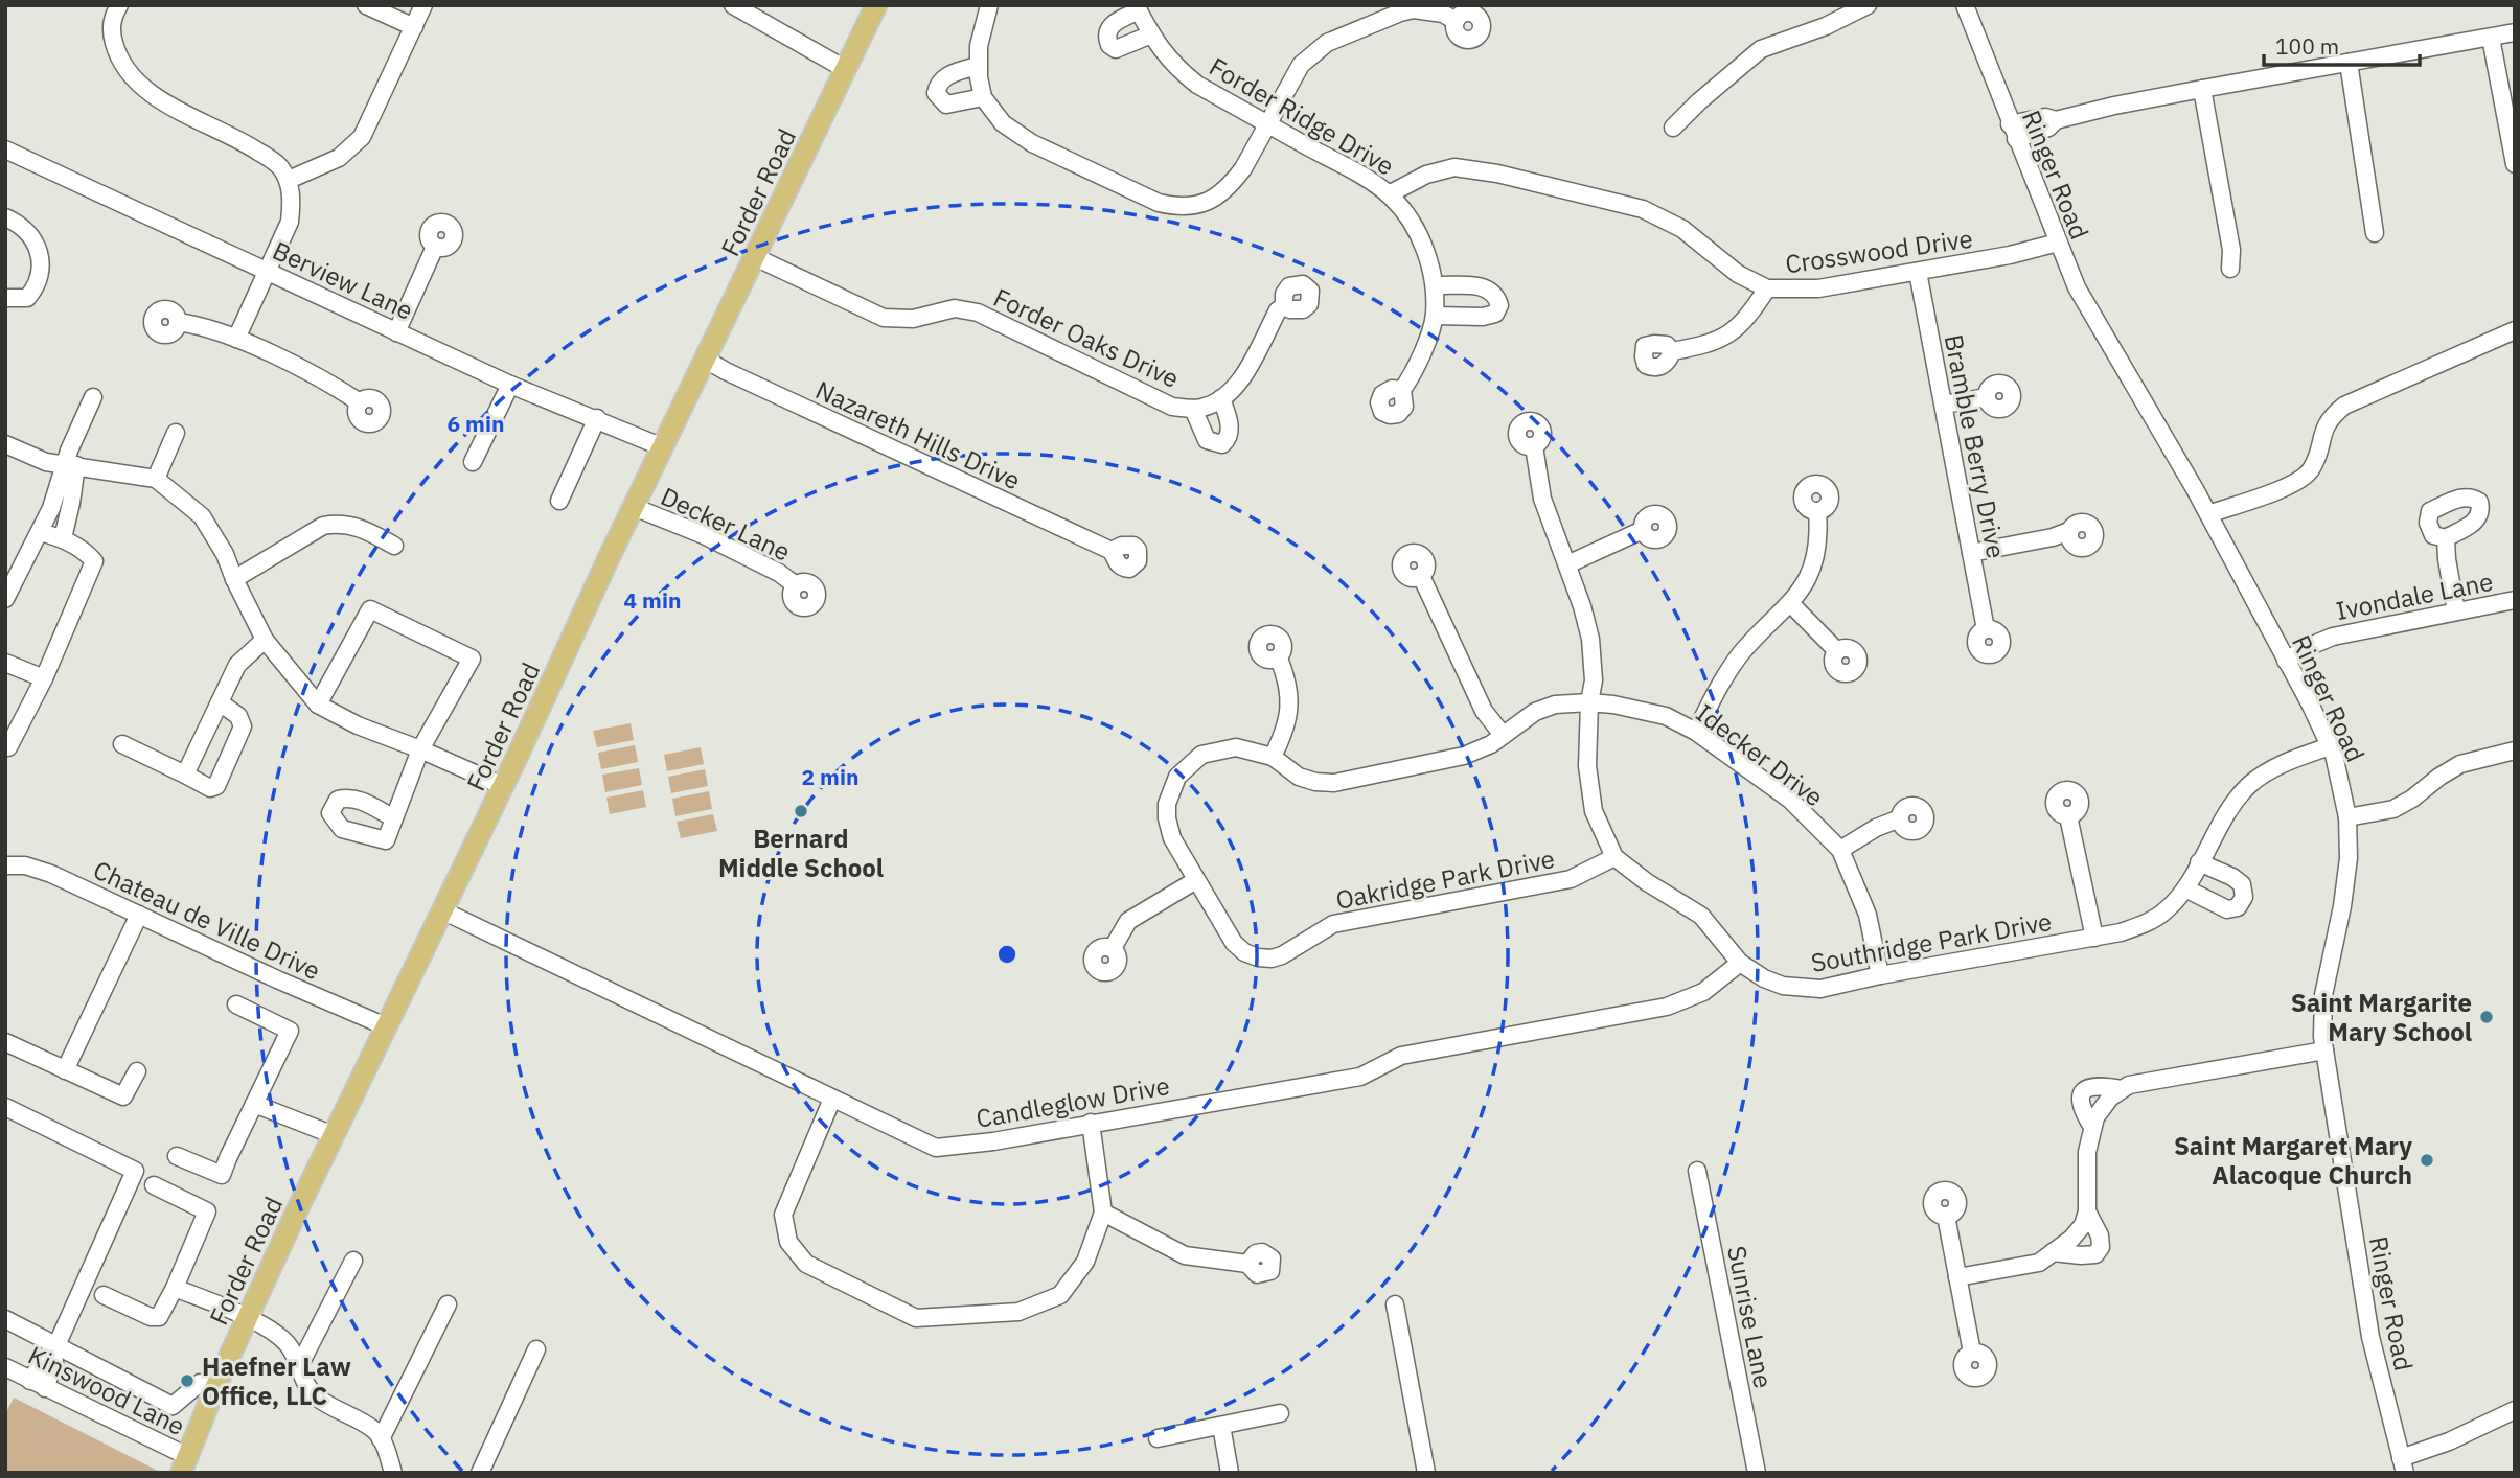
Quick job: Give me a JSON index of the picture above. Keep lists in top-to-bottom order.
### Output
{
  "streets": {
    "main road": ["Forder Road"],
    "street": [
      "Forder Ridge Drive",
      "Ringer Road",
      "Crosswood Drive",
      "Berview Lane",
      "Forder Oaks Drive",
      "Nazareth Hills Drive",
      "Bramble Berry Drive",
      "Decker Lane",
      "Ivondale Lane",
      "Idecker Drive",
      "Oakridge Park Drive",
      "Chateau de Ville Drive",
      "Southridge Park Drive",
      "Candleglow Drive",
      "Sunrise Lane",
      "Kinswood Lane"
    ]
  },
  "crossings": [
    ["Forder Ridge Drive", "Crosswood Drive"],
    ["Ringer Road", "Crosswood Drive"],
    ["Ringer Road", "Ivondale Lane"],
    ["Ringer Road", "Southridge Park Drive"],
    ["Forder Road", "Berview Lane"],
    ["Forder Road", "Forder Oaks Drive"],
    ["Forder Road", "Nazareth Hills Drive"],
    ["Forder Road", "Decker Lane"],
    ["Forder Road", "Chateau de Ville Drive"],
    ["Forder Road", "Candleglow Drive"],
    ["Forder Road", "Kinswood Lane"],
    ["Crosswood Drive", "Bramble Berry Drive"],
    ["Idecker Drive", "Oakridge Park Drive"],
    ["Idecker Drive", "Southridge Park Drive"],
    ["Oakridge Park Drive", "Southridge Park Drive"],
    ["Southridge Park Drive", "Candleglow Drive"]
  ],
  "places": [
    "Bernard Middle School",
    "Saint Margarite Mary School",
    "Saint Margaret Mary Alacoque Church",
    "Haefner Law Office, LLC"
  ],
  "scale_bar": "100 m",
  "rings": ["6 min", "4 min", "2 min"]
}
